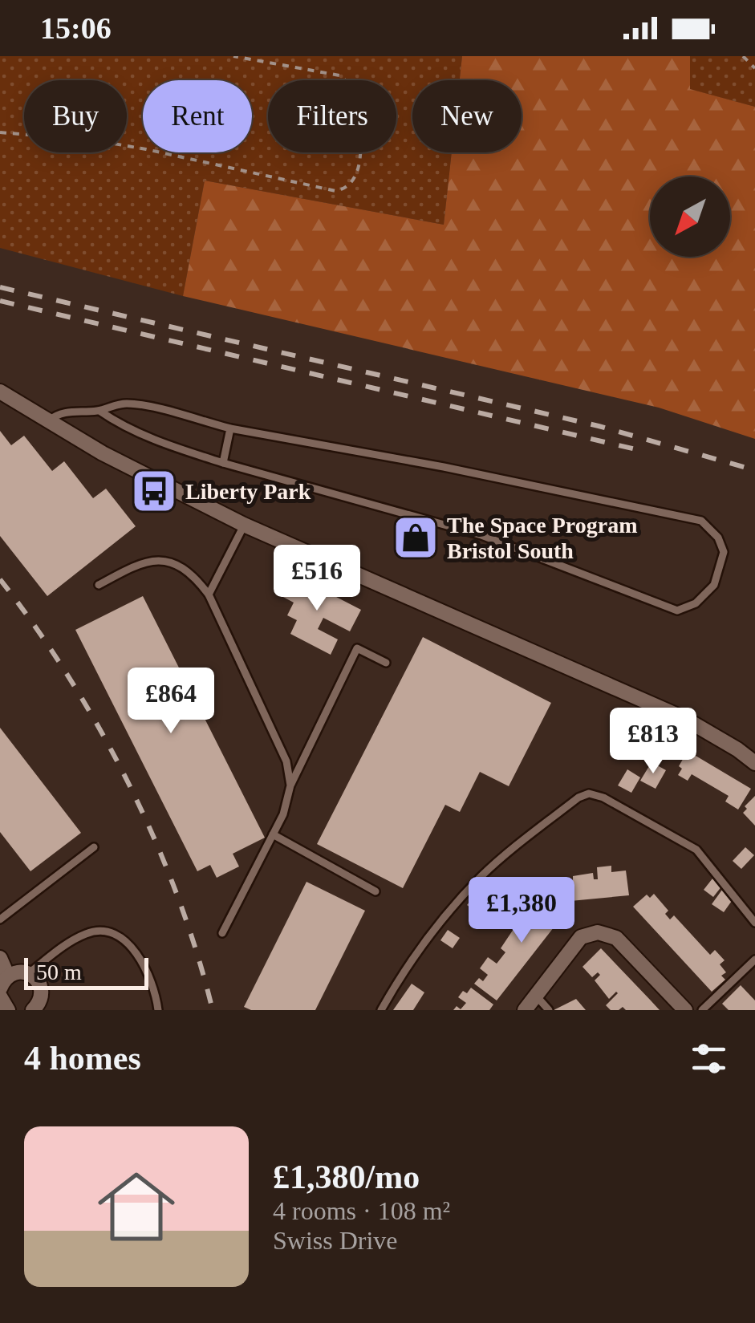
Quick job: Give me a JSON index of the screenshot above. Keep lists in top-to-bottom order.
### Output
{
  "places": {
    "bus stop": ["Liberty Park"],
    "shop": ["The Space Program Bristol South"]
  },
  "scale_bar": "50 m",
  "north": "bottom left",
  "page": {
    "status": "15:06",
    "chip": [
      "Buy",
      "Rent",
      "Filters",
      "New"
    ],
    "price": [
      "£516",
      "£864",
      "£813",
      "£1,380"
    ],
    "scale": "50 m",
    "heading": "4 homes",
    "list": [
      {
        "name": "£1,380/mo",
        "note": "4 rooms · 108 m² · Swiss Drive"
      }
    ]
  }
}
